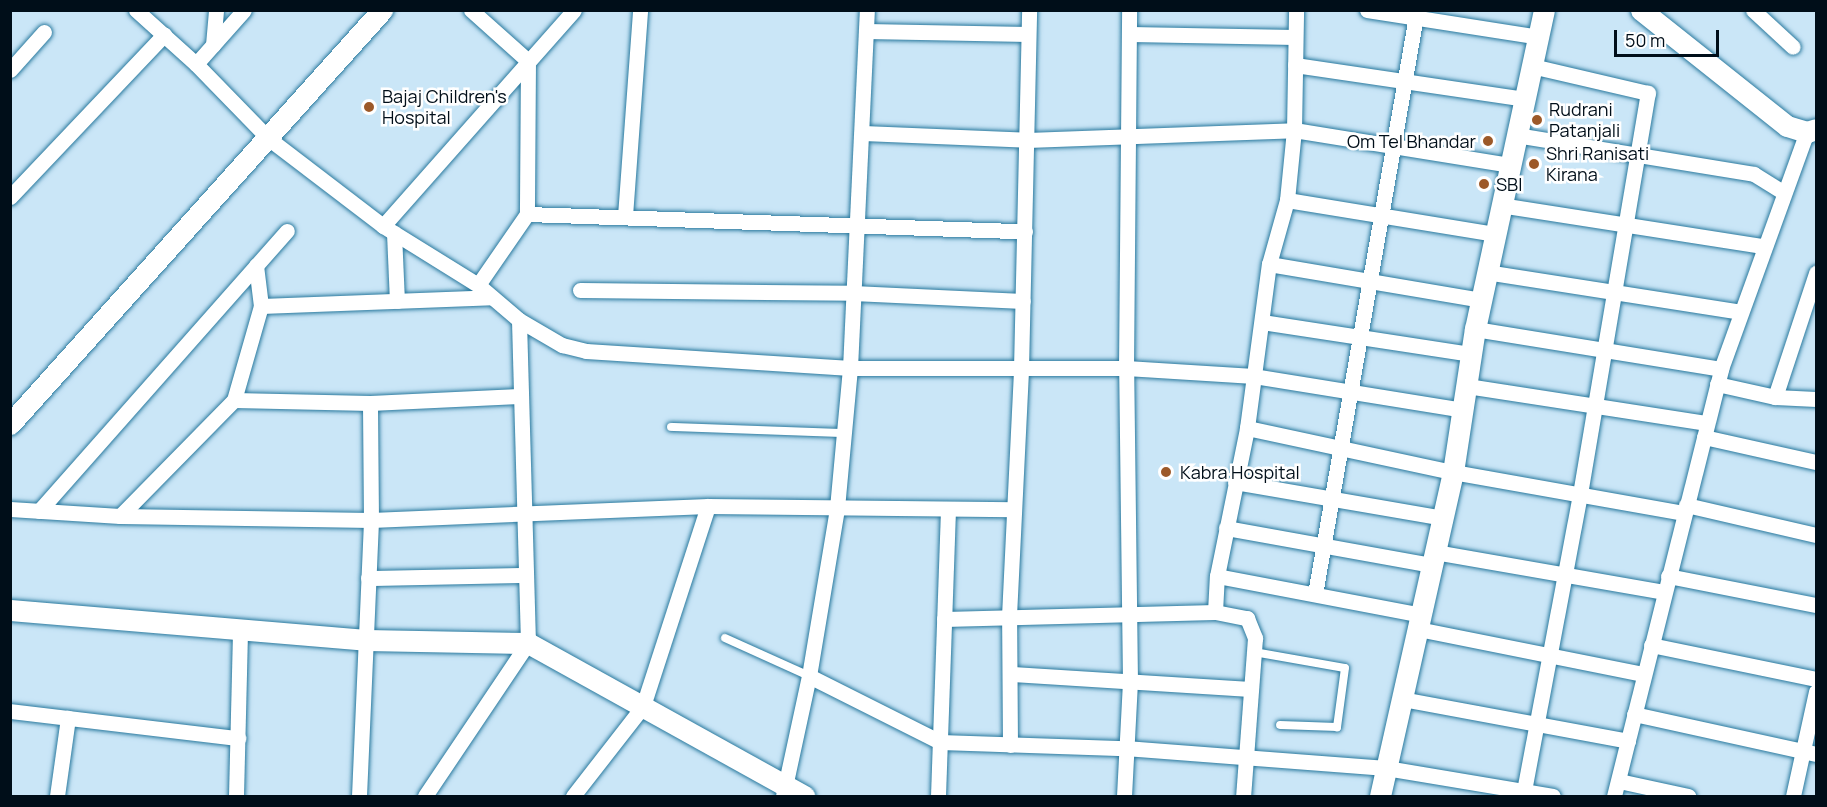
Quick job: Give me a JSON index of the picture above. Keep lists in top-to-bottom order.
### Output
{
  "places": [
    "Bajaj Children's Hospital",
    "Rudrani Patanjali",
    "Om Tel Bhandar",
    "Shri Ranisati Kirana",
    "SBI",
    "Kabra Hospital"
  ],
  "scale_bar": "50 m"
}
